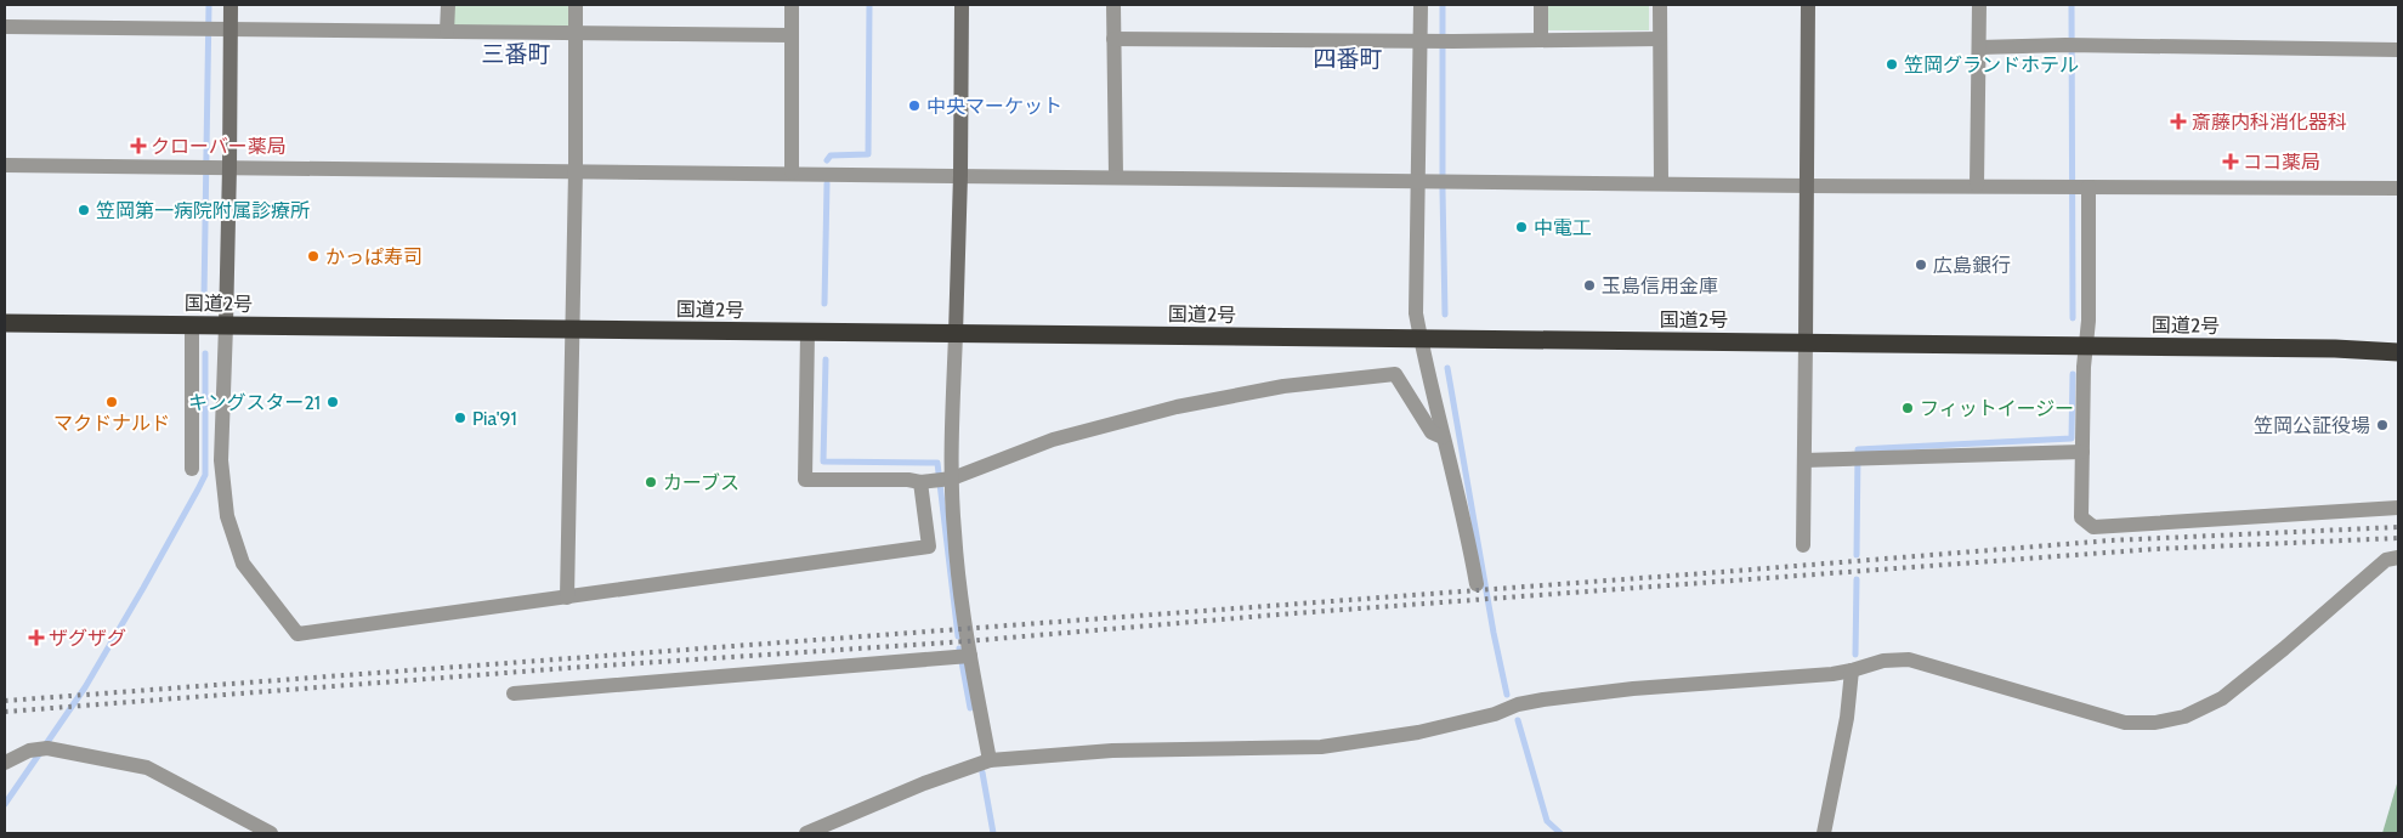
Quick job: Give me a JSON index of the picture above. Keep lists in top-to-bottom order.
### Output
{
  "streets": {
    "highway": ["国道2号"]
  },
  "districts": ["三番町", "四番町"],
  "places": {
    "other": [
      "笠岡グランドホテル",
      "中央マーケット",
      "笠岡第一病院附属診療所",
      "中電工",
      "かっぱ寿司",
      "広島銀行",
      "玉島信用金庫",
      "マクドナルド",
      "キングスター21",
      "フィットイージー",
      "Pia'91",
      "笠岡公証役場",
      "カーブス"
    ],
    "health": [
      "斎藤内科消化器科",
      "クローバー薬局",
      "ココ薬局",
      "ザグザグ"
    ]
  }
}
